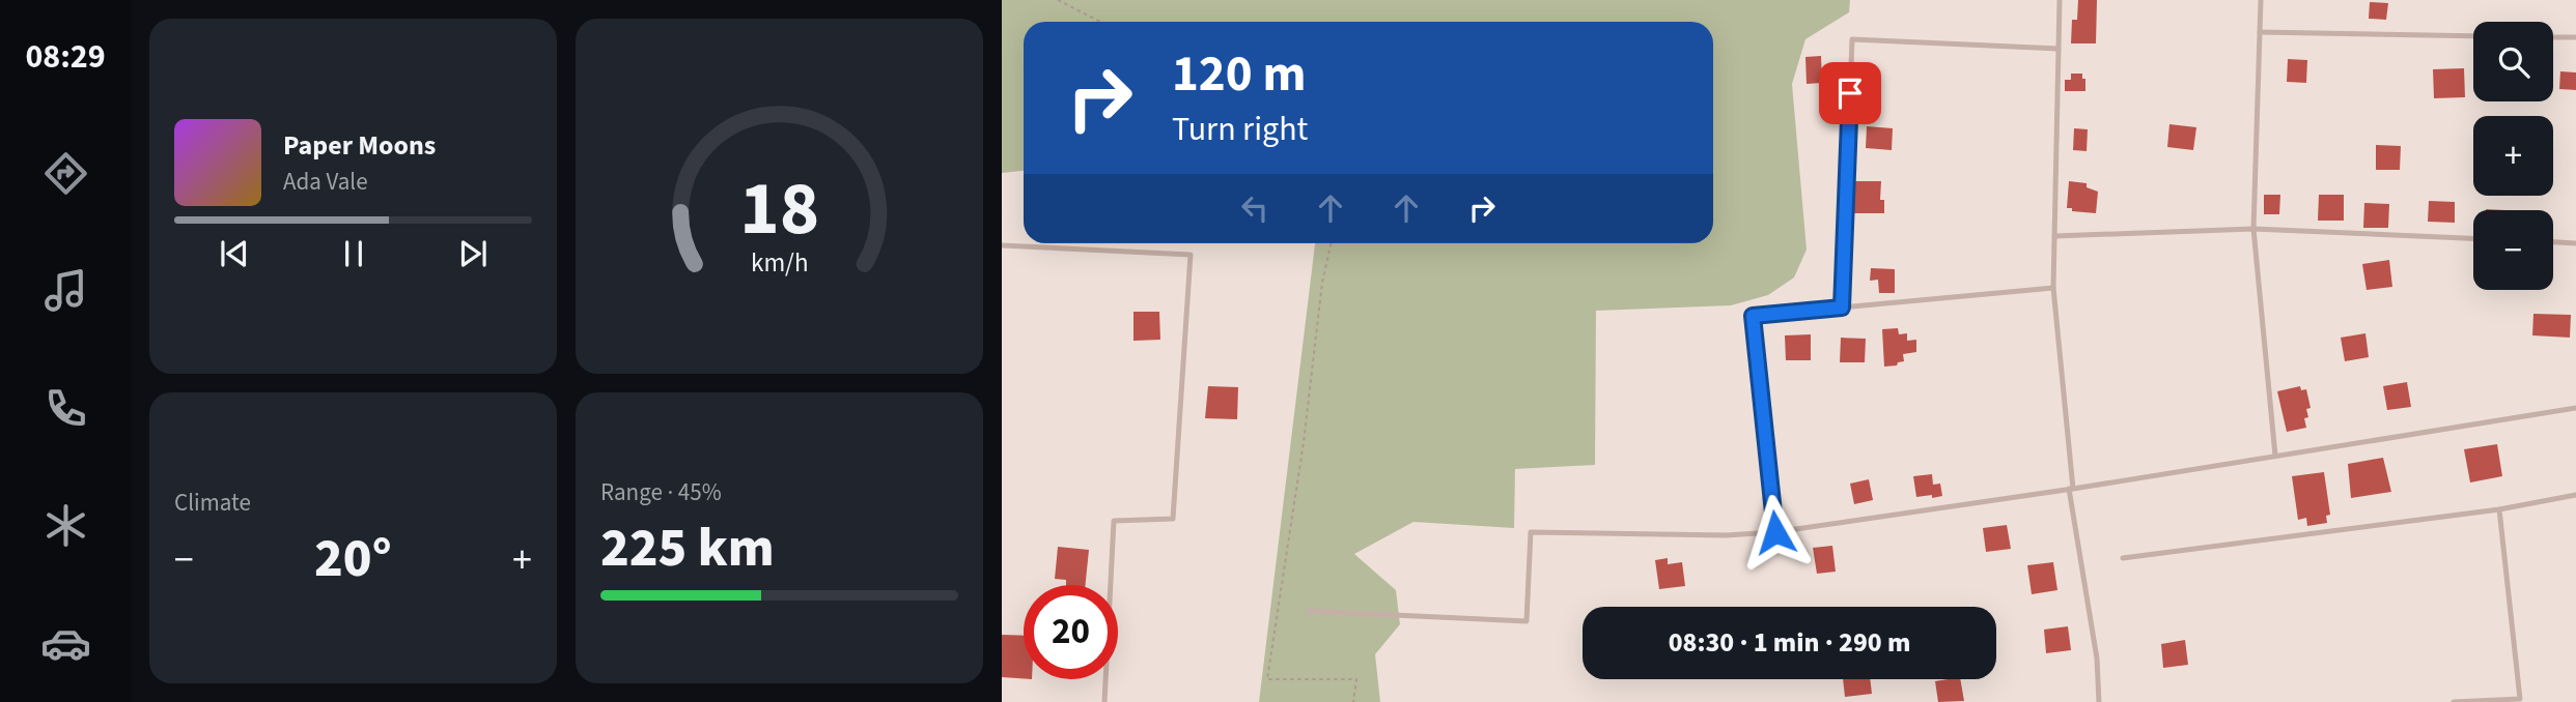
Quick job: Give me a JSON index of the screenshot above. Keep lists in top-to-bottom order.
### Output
{
  "page": {
    "tabs": "08:29",
    "map_buttons": ["+", "−"],
    "turn": ["120 m", "Turn right"],
    "song": ["Paper Moons", "Ada Vale"],
    "tile": [
      "Climate",
      ["Range · 45%", "225 km"]
    ],
    "heat": ["−", "20°", "+"],
    "limit": "20",
    "trip": "08:30 · 1 min · 290 m",
    "gauge": ["18", "km/h"]
  }
}
